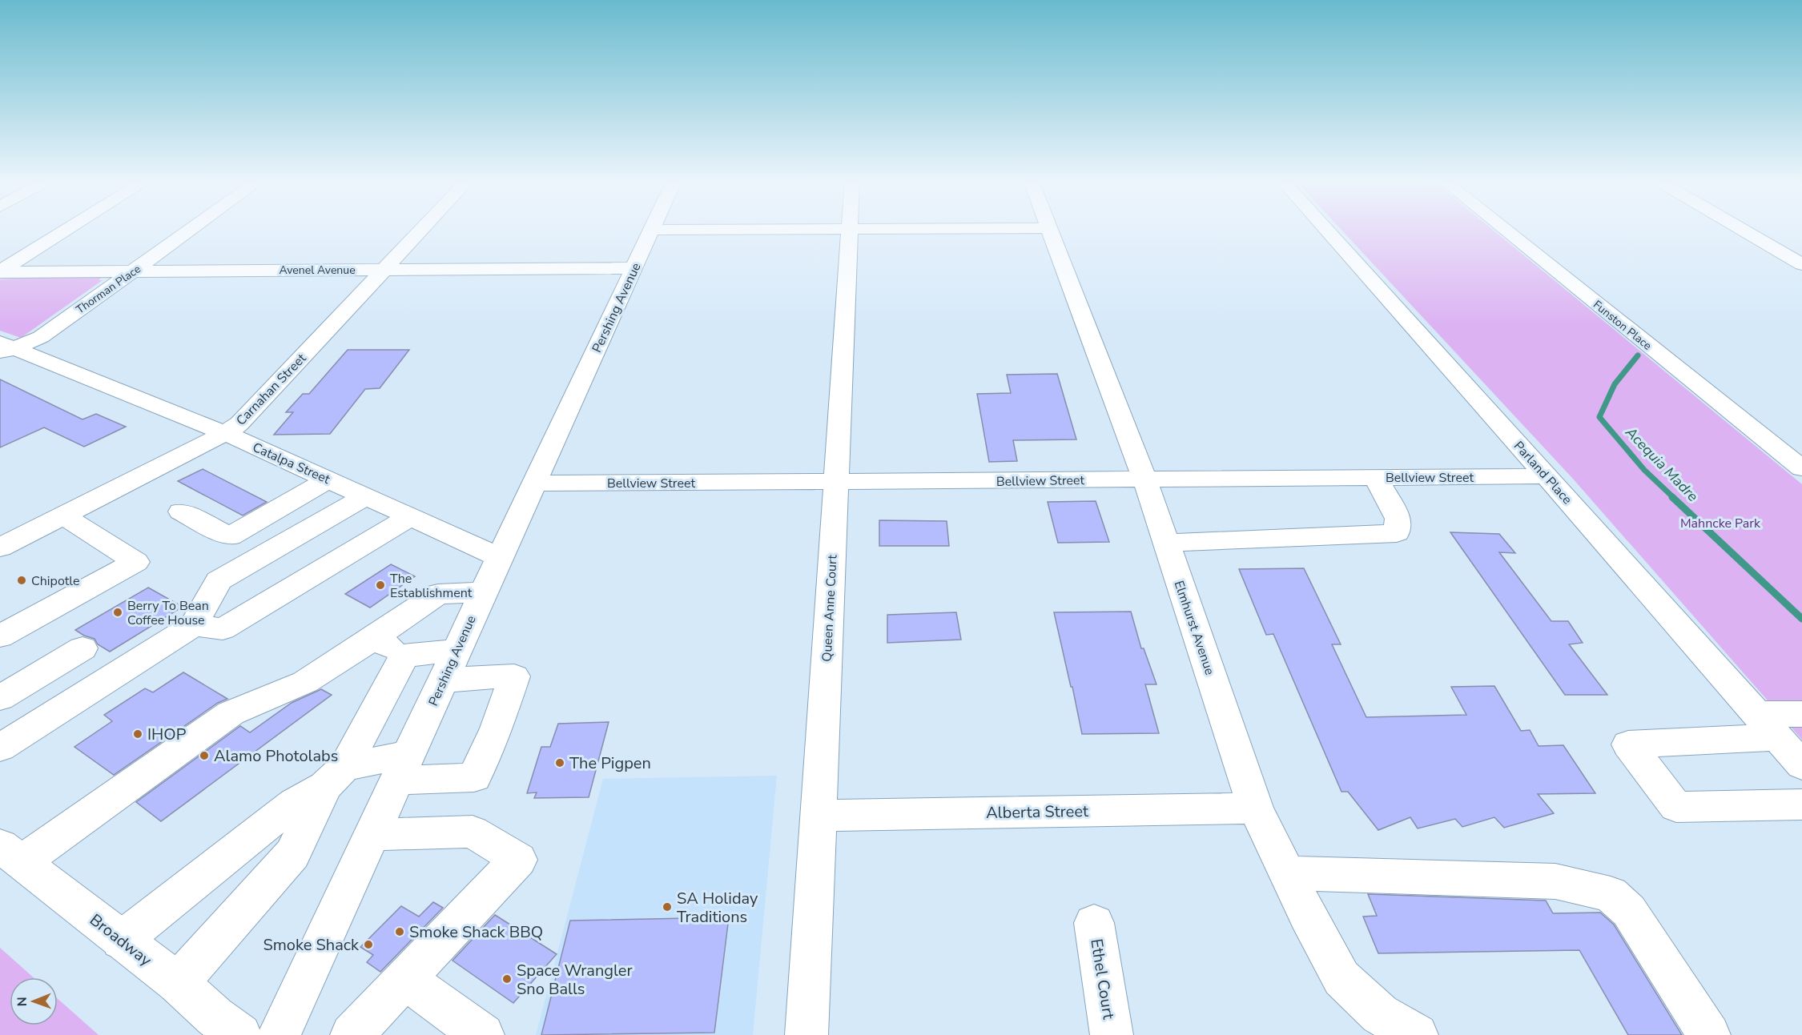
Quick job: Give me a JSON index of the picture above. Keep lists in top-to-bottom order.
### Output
{
  "streets": {
    "street": [
      "Avenel Avenue",
      "Thorman Place",
      "Pershing Avenue",
      "Funston Place",
      "Carnahan Street",
      "Catalpa Street",
      "Parland Place",
      "Bellview Street",
      "Queen Anne Court",
      "Elmhurst Avenue",
      "Alberta Street",
      "Broadway",
      "Ethel Court"
    ]
  },
  "crossings": [
    ["Avenel Avenue", "Thorman Place"],
    ["Avenel Avenue", "Pershing Avenue"],
    ["Avenel Avenue", "Carnahan Street"],
    ["Thorman Place", "Catalpa Street"],
    ["Pershing Avenue", "Catalpa Street"],
    ["Pershing Avenue", "Bellview Street"],
    ["Carnahan Street", "Catalpa Street"],
    ["Parland Place", "Bellview Street"],
    ["Bellview Street", "Queen Anne Court"],
    ["Bellview Street", "Elmhurst Avenue"],
    ["Queen Anne Court", "Alberta Street"],
    ["Elmhurst Avenue", "Alberta Street"]
  ],
  "water": ["Acequia Madre"],
  "parks": ["Mahncke Park"],
  "places": [
    "Chipotle",
    "The Establishment",
    "Berry To Bean Coffee House",
    "IHOP",
    "Alamo Photolabs",
    "The Pigpen",
    "SA Holiday Traditions",
    "Smoke Shack BBQ",
    "Smoke Shack",
    "Space Wrangler Sno Balls"
  ],
  "north": "left"
}
